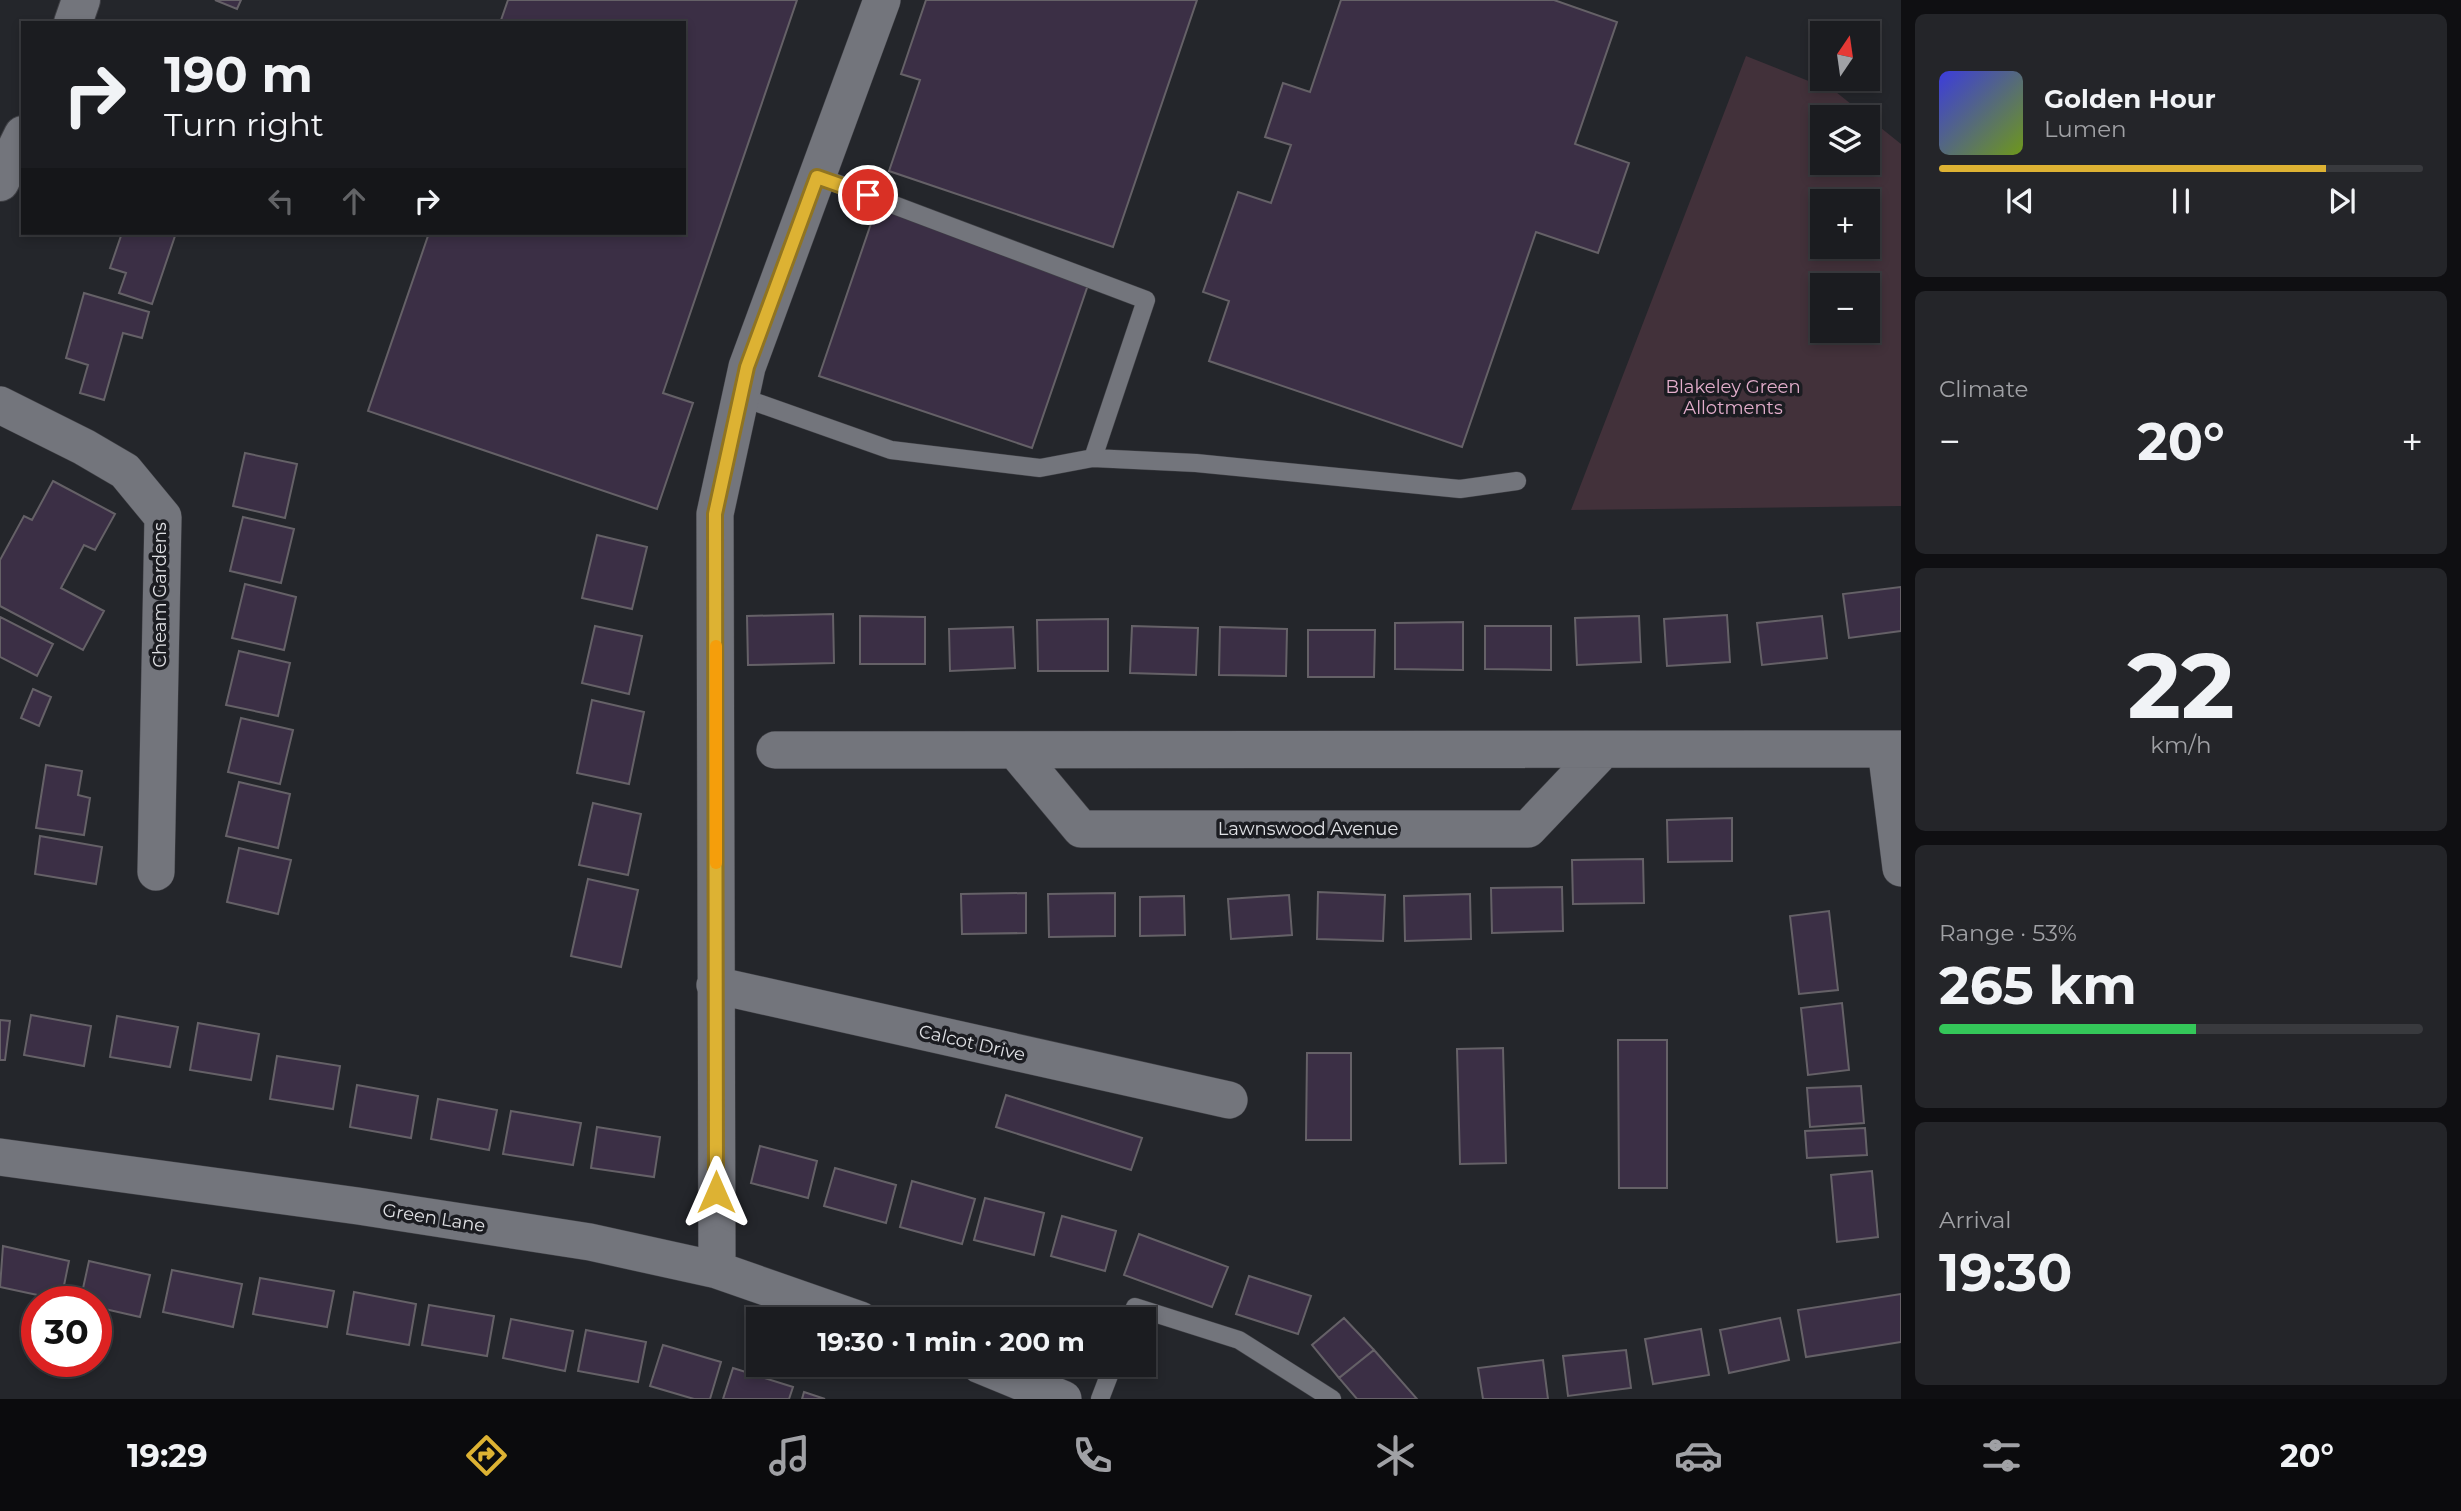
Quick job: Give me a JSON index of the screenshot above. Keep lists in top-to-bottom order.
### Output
{
  "streets": {
    "street": [
      "Cheam Gardens",
      "Lawnswood Avenue",
      "Calcot Drive",
      "Green Lane"
    ]
  },
  "parks": ["Blakeley Green Allotments"],
  "north": "top",
  "page": {
    "map_buttons": ["+", "−"],
    "turn": ["190 m", "Turn right"],
    "song": ["Golden Hour", "Lumen"],
    "tile": [
      "Climate",
      ["22", "km/h"],
      ["Range · 53%", "265 km"],
      ["Arrival", "19:30"]
    ],
    "heat": ["−", "20°", "+"],
    "limit": "30",
    "trip": "19:30 · 1 min · 200 m",
    "tabs": ["19:29", "20°"]
  }
}
